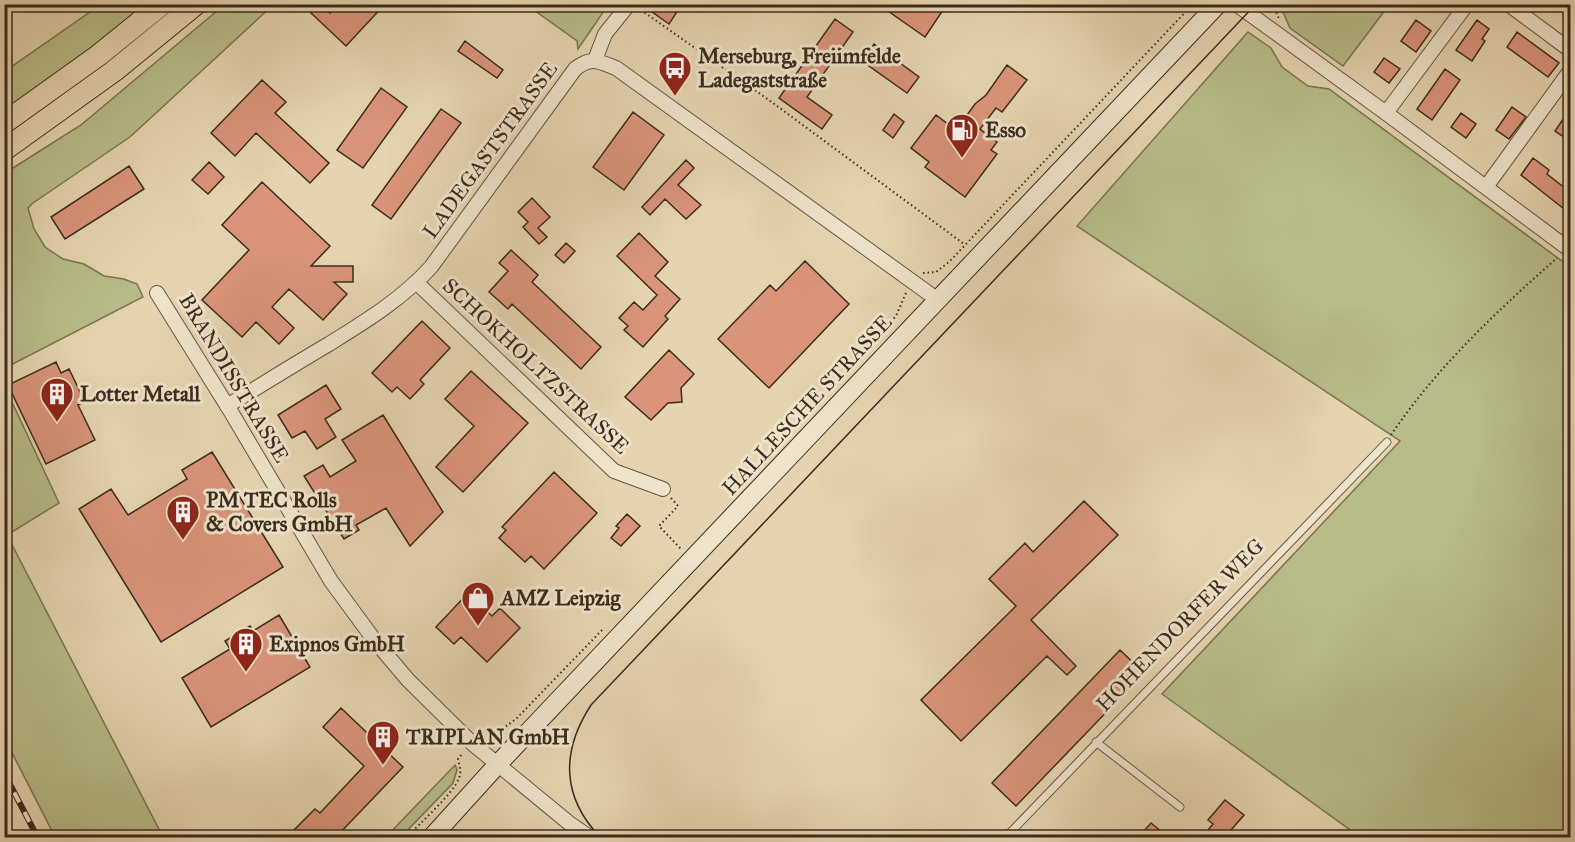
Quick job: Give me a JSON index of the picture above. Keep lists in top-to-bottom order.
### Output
{
  "streets": {
    "street": [
      "LADEGASTSTRASSE",
      "SCHOKHOLTZSTRASSE",
      "BRANDISSTRASSE",
      "HALLESCHE STRASSE"
    ],
    "lane": ["HOHENDORFER WEG"]
  },
  "crossings": [
    ["LADEGASTSTRASSE", "SCHOKHOLTZSTRASSE"],
    ["LADEGASTSTRASSE", "BRANDISSTRASSE"],
    ["BRANDISSTRASSE", "HALLESCHE STRASSE"]
  ],
  "places": {
    "bus stop": ["Merseburg, Freiimfelde Ladegaststraße"],
    "fuel station": ["Esso"],
    "building": [
      "Lotter Metall",
      "PM TEC Rolls & Covers GmbH",
      "Exipnos GmbH",
      "TRIPLAN GmbH"
    ],
    "shop": ["AMZ Leipzig"]
  }
}
